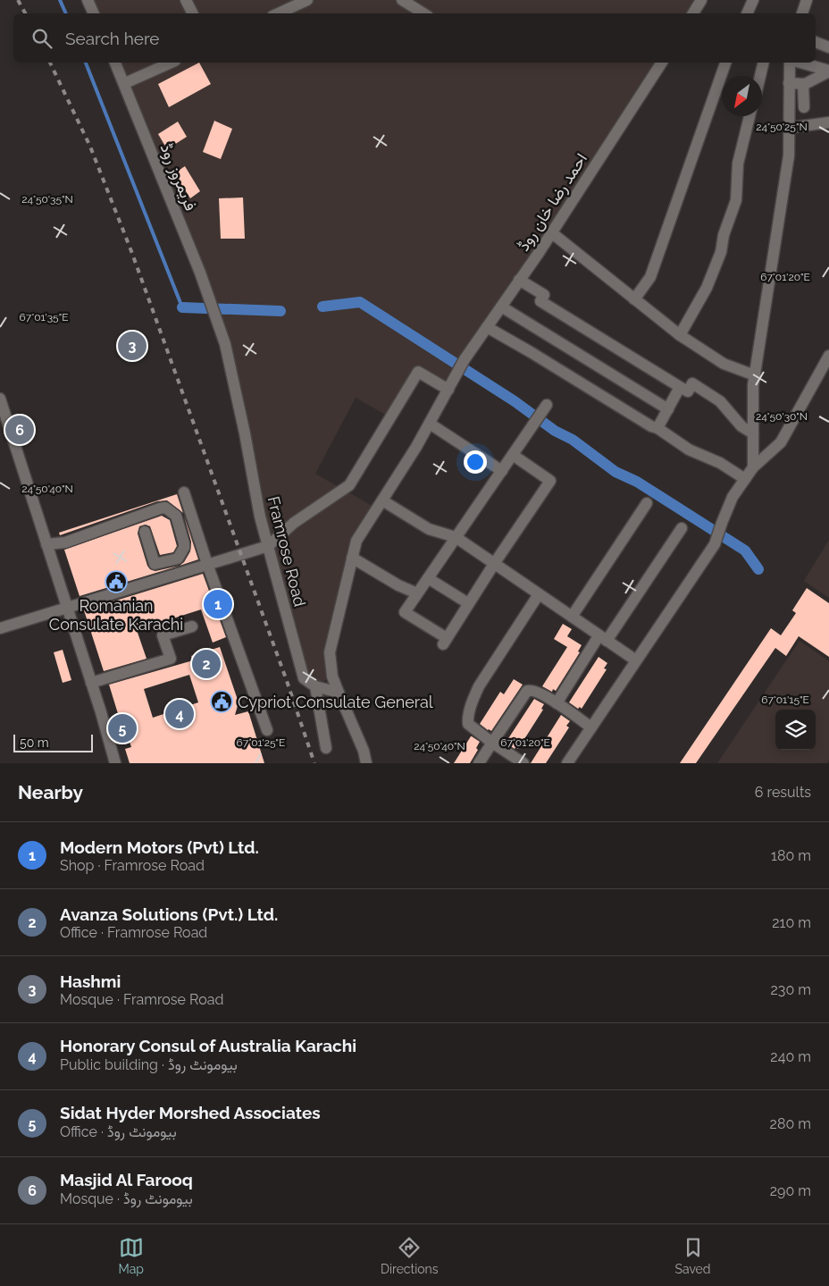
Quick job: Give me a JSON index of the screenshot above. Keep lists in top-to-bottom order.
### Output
{
  "streets": {
    "street": ["فریمروز روڈ", "احمد رضا خان روڈ", "Framrose Road"]
  },
  "crossings": [
    ["فریمروز روڈ", "Framrose Road"]
  ],
  "places": {
    "public building": ["Romanian Consulate Karachi", "Cypriot Consulate General"]
  },
  "scale_bar": "50 m",
  "north": "bottom left",
  "page": {
    "search": "Search here",
    "pins": [
      "3",
      "6",
      "1",
      "2",
      "4",
      "5"
    ],
    "scale": "50 m",
    "heading": ["Nearby", "6 results"],
    "list": [
      {
        "mark": "1",
        "name": "Modern Motors (Pvt) Ltd.",
        "note": "Shop · Framrose Road",
        "value": "180 m"
      },
      {
        "mark": "2",
        "name": "Avanza Solutions (Pvt.) Ltd.",
        "note": "Office · Framrose Road",
        "value": "210 m"
      },
      {
        "mark": "3",
        "name": "Hashmi",
        "note": "Mosque · Framrose Road",
        "value": "230 m"
      },
      {
        "mark": "4",
        "name": "Honorary Consul of Australia Karachi",
        "note": "Public building · بیومونٹ روڈ",
        "value": "240 m"
      },
      {
        "mark": "5",
        "name": "Sidat Hyder Morshed Associates",
        "note": "Office · بیومونٹ روڈ",
        "value": "280 m"
      },
      {
        "mark": "6",
        "name": "Masjid Al Farooq",
        "note": "Mosque · بیومونٹ روڈ",
        "value": "290 m"
      }
    ],
    "nav": ["Map", "Directions", "Saved"]
  },
  "coordinates": [
    "24°50'25\"N",
    "24°50'35\"N",
    "67°01'20\"E",
    "67°01'35\"E",
    "24°50'30\"N",
    "24°50'40\"N",
    "67°01'15\"E",
    "67°01'25\"E"
  ]
}
